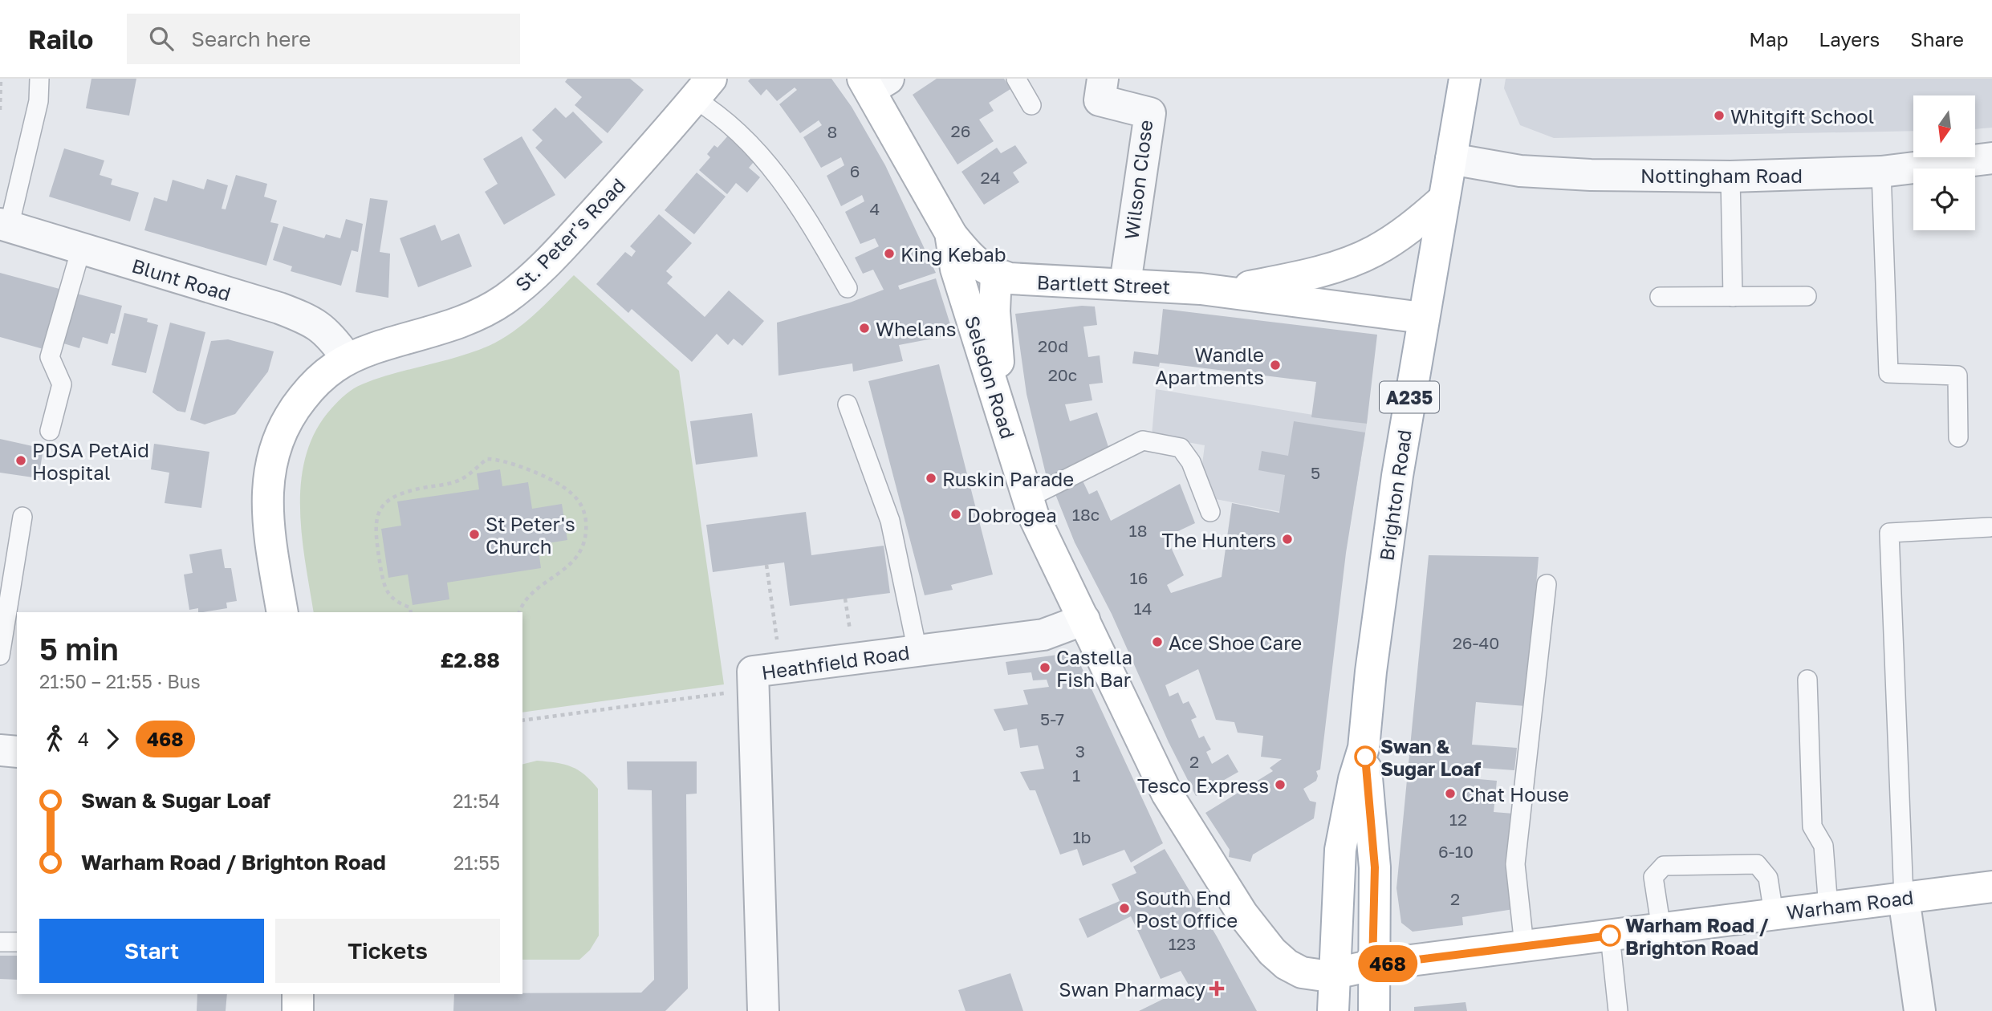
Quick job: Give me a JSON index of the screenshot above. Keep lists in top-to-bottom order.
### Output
{
  "streets": {
    "main road": [
      "St. Peter's Road",
      "Bartlett Street",
      "Selsdon Road",
      "A235",
      "Brighton Road",
      "Warham Road"
    ],
    "street": [
      "Nottingham Road",
      "Wilson Close",
      "Blunt Road",
      "Heathfield Road"
    ]
  },
  "crossings": [
    ["Nottingham Road", "Brighton Road"],
    ["Wilson Close", "Bartlett Street"],
    ["St. Peter's Road", "Blunt Road"],
    ["Bartlett Street", "Selsdon Road"],
    ["Bartlett Street", "Brighton Road"],
    ["Selsdon Road", "A235"],
    ["Selsdon Road", "Brighton Road"],
    ["Selsdon Road", "Heathfield Road"],
    ["Selsdon Road", "Warham Road"],
    ["A235", "Brighton Road"],
    ["A235", "Warham Road"],
    ["Brighton Road", "Warham Road"]
  ],
  "places": {
    "other": [
      "Whitgift School",
      "King Kebab",
      "Whelans",
      "Wandle Apartments",
      "PDSA PetAid Hospital",
      "Ruskin Parade",
      "Dobrogea",
      "St Peter's Church",
      "The Hunters",
      "Ace Shoe Care",
      "Castella Fish Bar",
      "Swan & Sugar Loaf",
      "Tesco Express",
      "Chat House",
      "South End Post Office",
      "Warham Road / Brighton Road"
    ],
    "health": ["Swan Pharmacy"]
  },
  "lines": ["bus line 468"],
  "house_numbers": [
    "26",
    "8",
    "6",
    "24",
    "4",
    "20d",
    "20c",
    "5",
    "18c",
    "18",
    "16",
    "14",
    "26-40",
    "5-7",
    "3",
    "2",
    "1",
    "12",
    "1b",
    "6-10",
    "2",
    "123"
  ],
  "north": "bottom",
  "page": {
    "header": "Railo",
    "search": "Search here",
    "nav": ["Map", "Layers", "Share"],
    "on_map": "468",
    "heading": ["5 min", "21:50 – 21:55 · Bus", "£2.88"],
    "legs": ["4", "468"],
    "list": [
      {
        "name": "Swan & Sugar Loaf",
        "value": "21:54"
      },
      {
        "name": "Warham Road / Brighton Road",
        "value": "21:55"
      }
    ],
    "buttons": ["Start", "Tickets"]
  }
}
